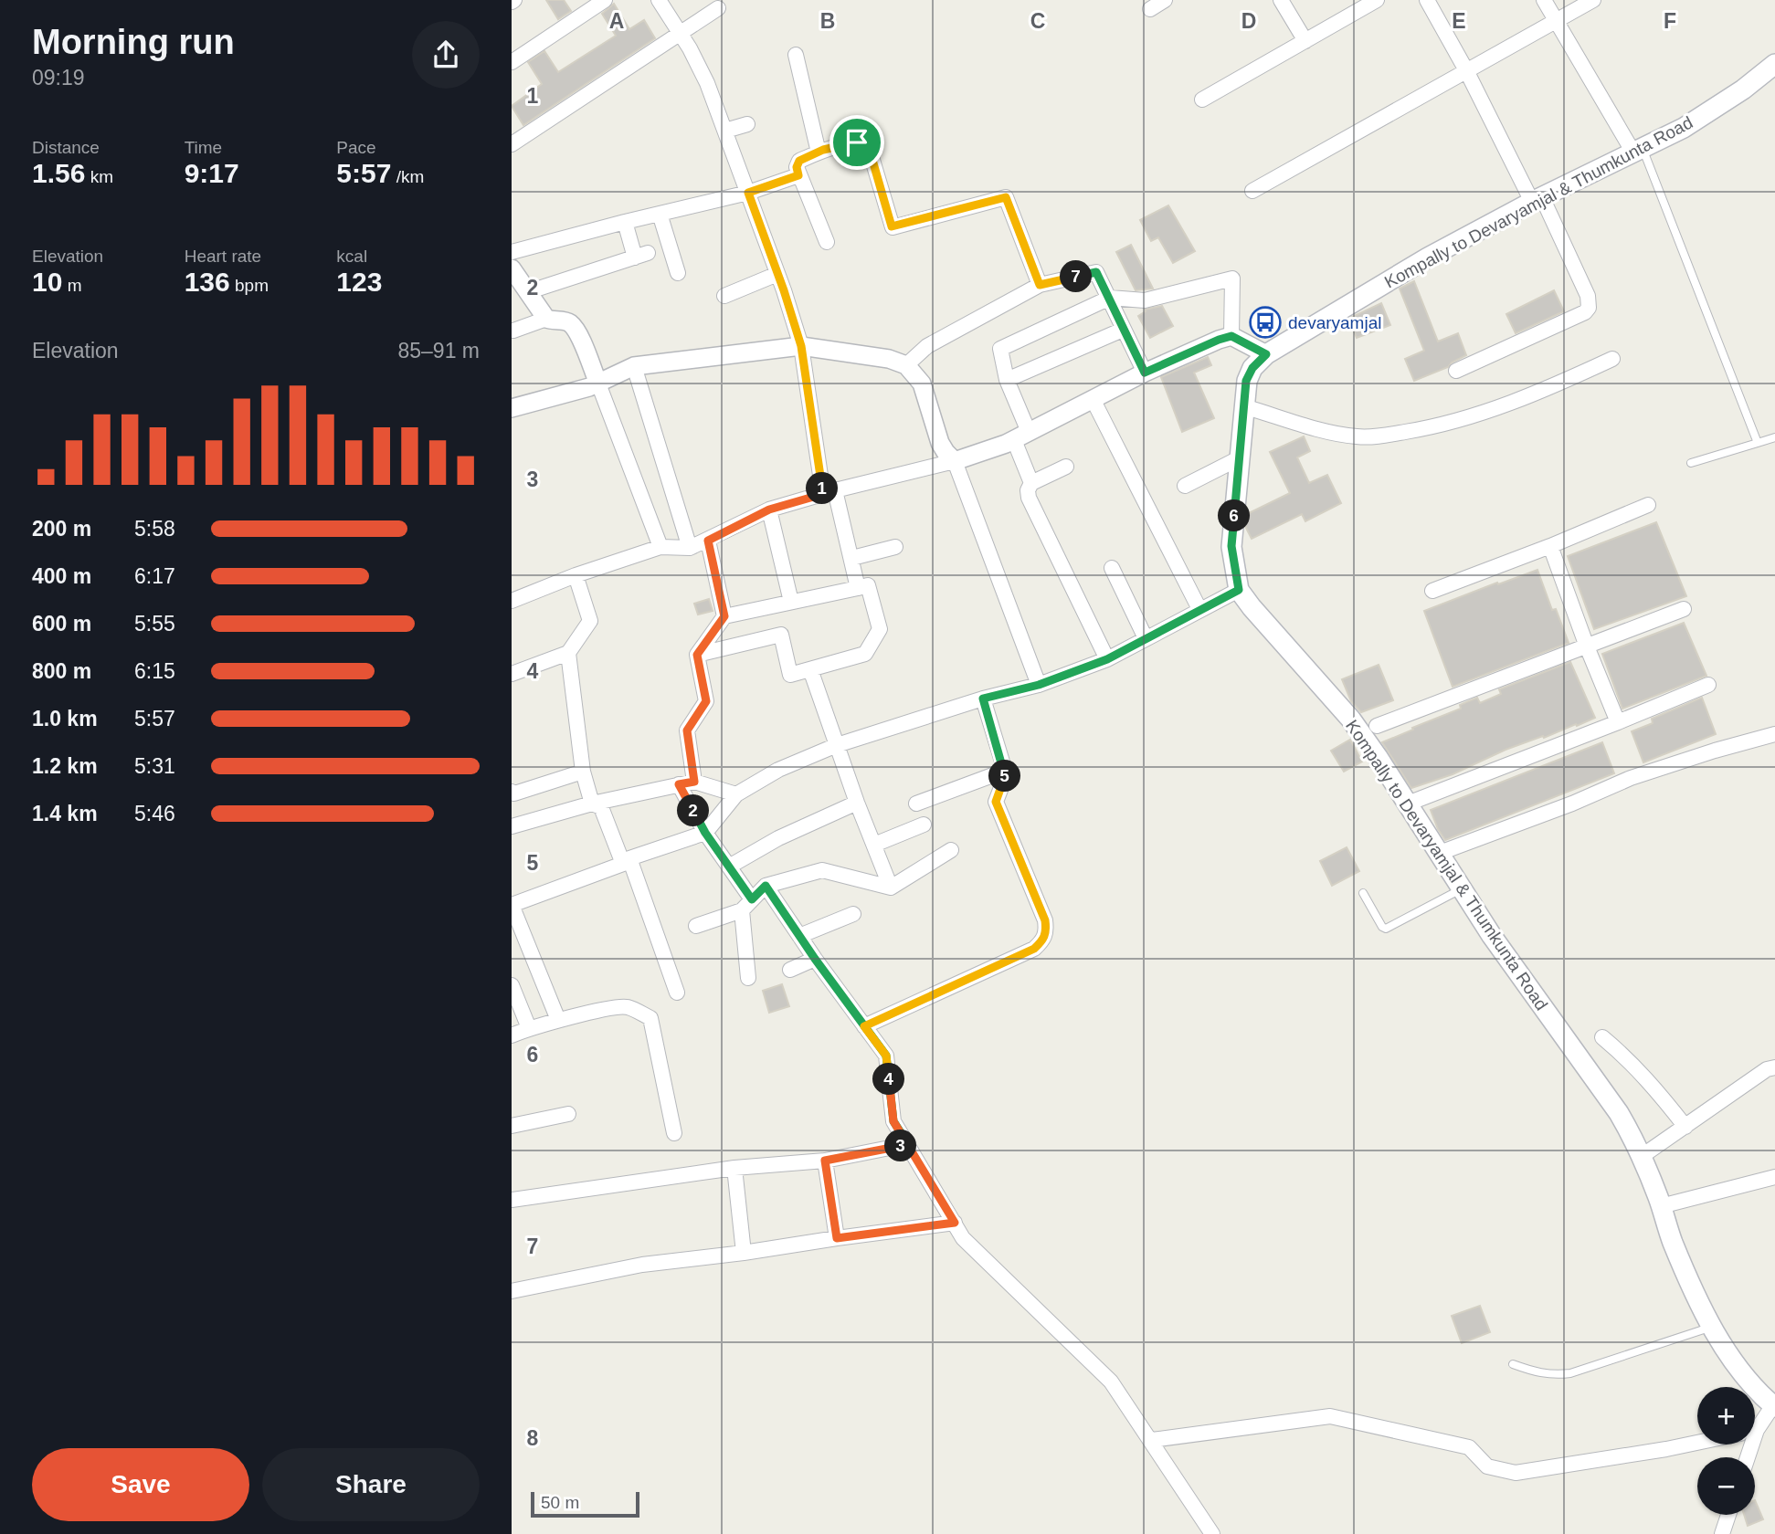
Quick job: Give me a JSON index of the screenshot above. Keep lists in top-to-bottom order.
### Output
{
  "streets": {
    "main road": ["Kompally to Devaryamjal & Thumkunta Road"]
  },
  "places": {
    "bus stop": ["devaryamjal"]
  },
  "scale_bar": "50 m",
  "page": {
    "heading": ["Morning run", "09:19"],
    "stats": [
      ["Distance", "1.56 km"],
      ["Time", "9:17"],
      ["Pace", "5:57 /km"],
      ["Elevation", "10 m"],
      ["Heart rate", "136 bpm"],
      ["kcal", "123"]
    ],
    "pins": [
      "7",
      "1",
      "6",
      "5",
      "2",
      "4",
      "3"
    ],
    "chart": ["Elevation", "85–91 m"],
    "list": [
      {
        "name": "200 m",
        "note": "5:58"
      },
      {
        "name": "400 m",
        "note": "6:17"
      },
      {
        "name": "600 m",
        "note": "5:55"
      },
      {
        "name": "800 m",
        "note": "6:15"
      },
      {
        "name": "1.0 km",
        "note": "5:57"
      },
      {
        "name": "1.2 km",
        "note": "5:31"
      },
      {
        "name": "1.4 km",
        "note": "5:46"
      }
    ],
    "map_buttons": ["+", "−"],
    "buttons": ["Save", "Share"],
    "scale": "50 m"
  },
  "grid": {
    "columns": [
      "A",
      "B",
      "C",
      "D",
      "E",
      "F"
    ],
    "rows": [
      "1",
      "2",
      "3",
      "4",
      "5",
      "6",
      "7",
      "8"
    ]
  }
}
